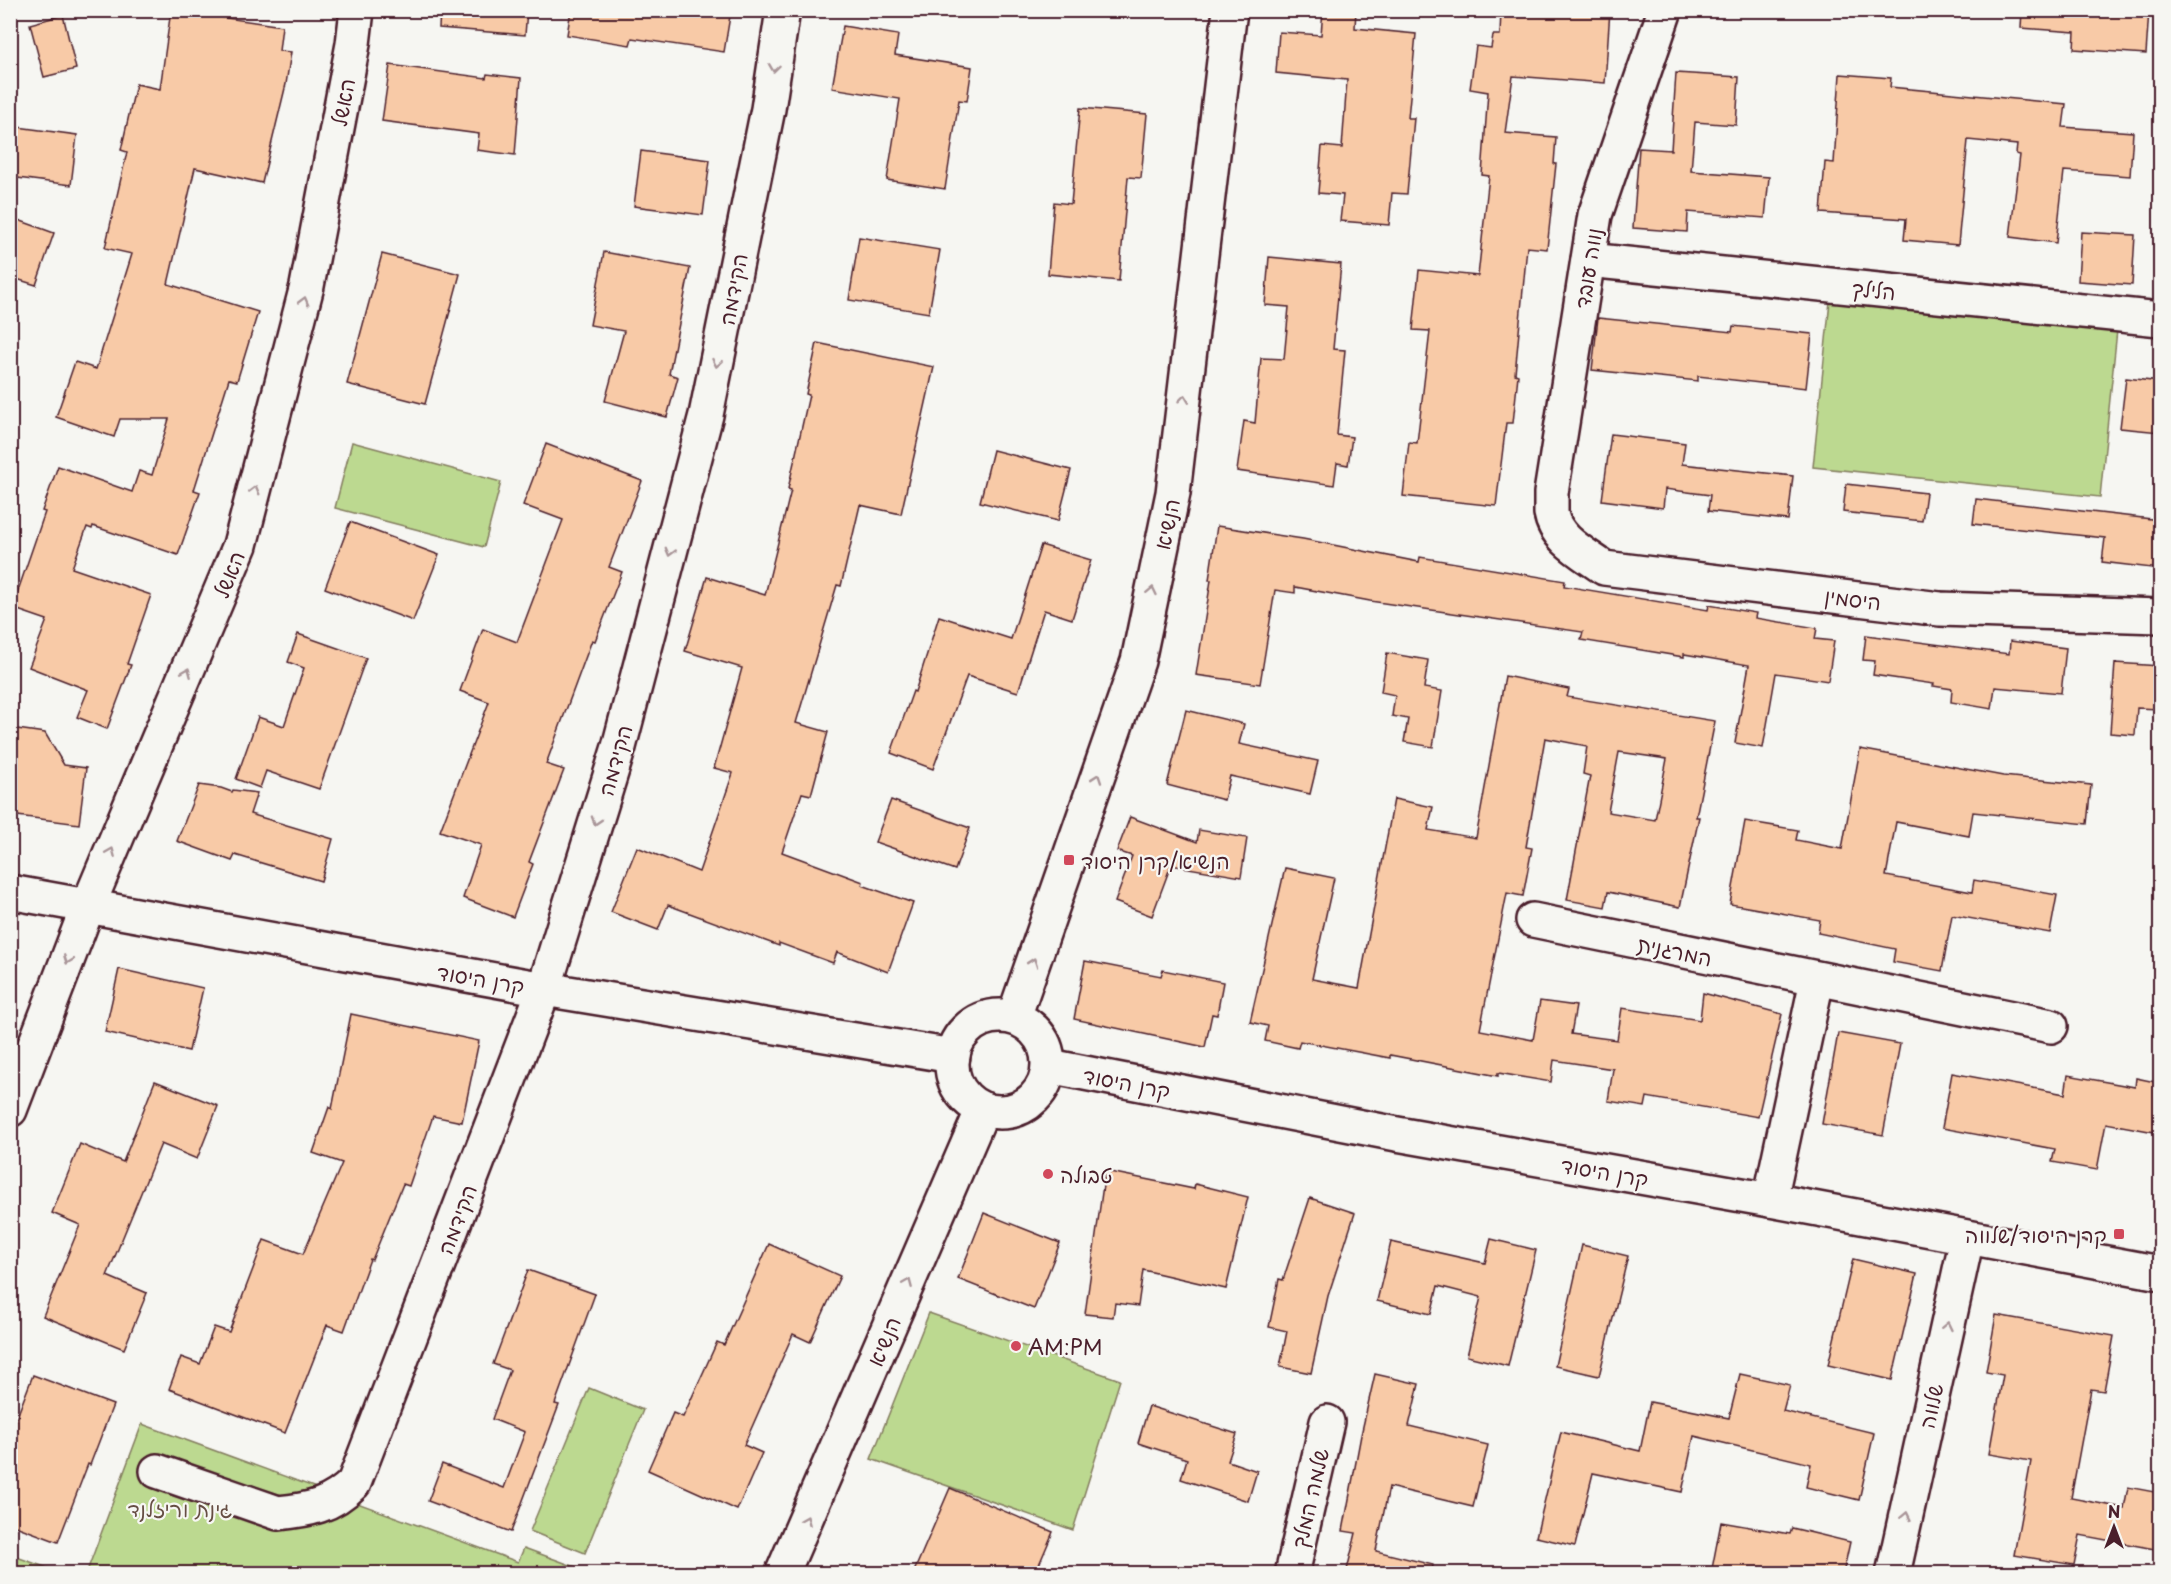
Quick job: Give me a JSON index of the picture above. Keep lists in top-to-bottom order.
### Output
{
  "streets": {
    "street": [
      "האשל",
      "נווה עובד",
      "הקידמה",
      "הלילך",
      "הנשיא",
      "היסמין",
      "המרגנית",
      "קרן היסוד",
      "שלווה",
      "שלמה המלך"
    ]
  },
  "crossings": [
    ["האשל", "קרן היסוד"],
    ["נווה עובד", "הלילך"],
    ["נווה עובד", "היסמין"],
    ["הקידמה", "קרן היסוד"],
    ["הנשיא", "קרן היסוד"],
    ["קרן היסוד", "שלווה"]
  ],
  "one_way": ["הקידמה", "הנשיא", "שלווה"],
  "parks": ["גינת וריזלנד"],
  "places": {
    "transit": ["הנשיא/קרן היסוד", "קרן היסוד/שלווה"],
    "other": ["טבולה", "AM:PM"]
  },
  "north": "top"
}
